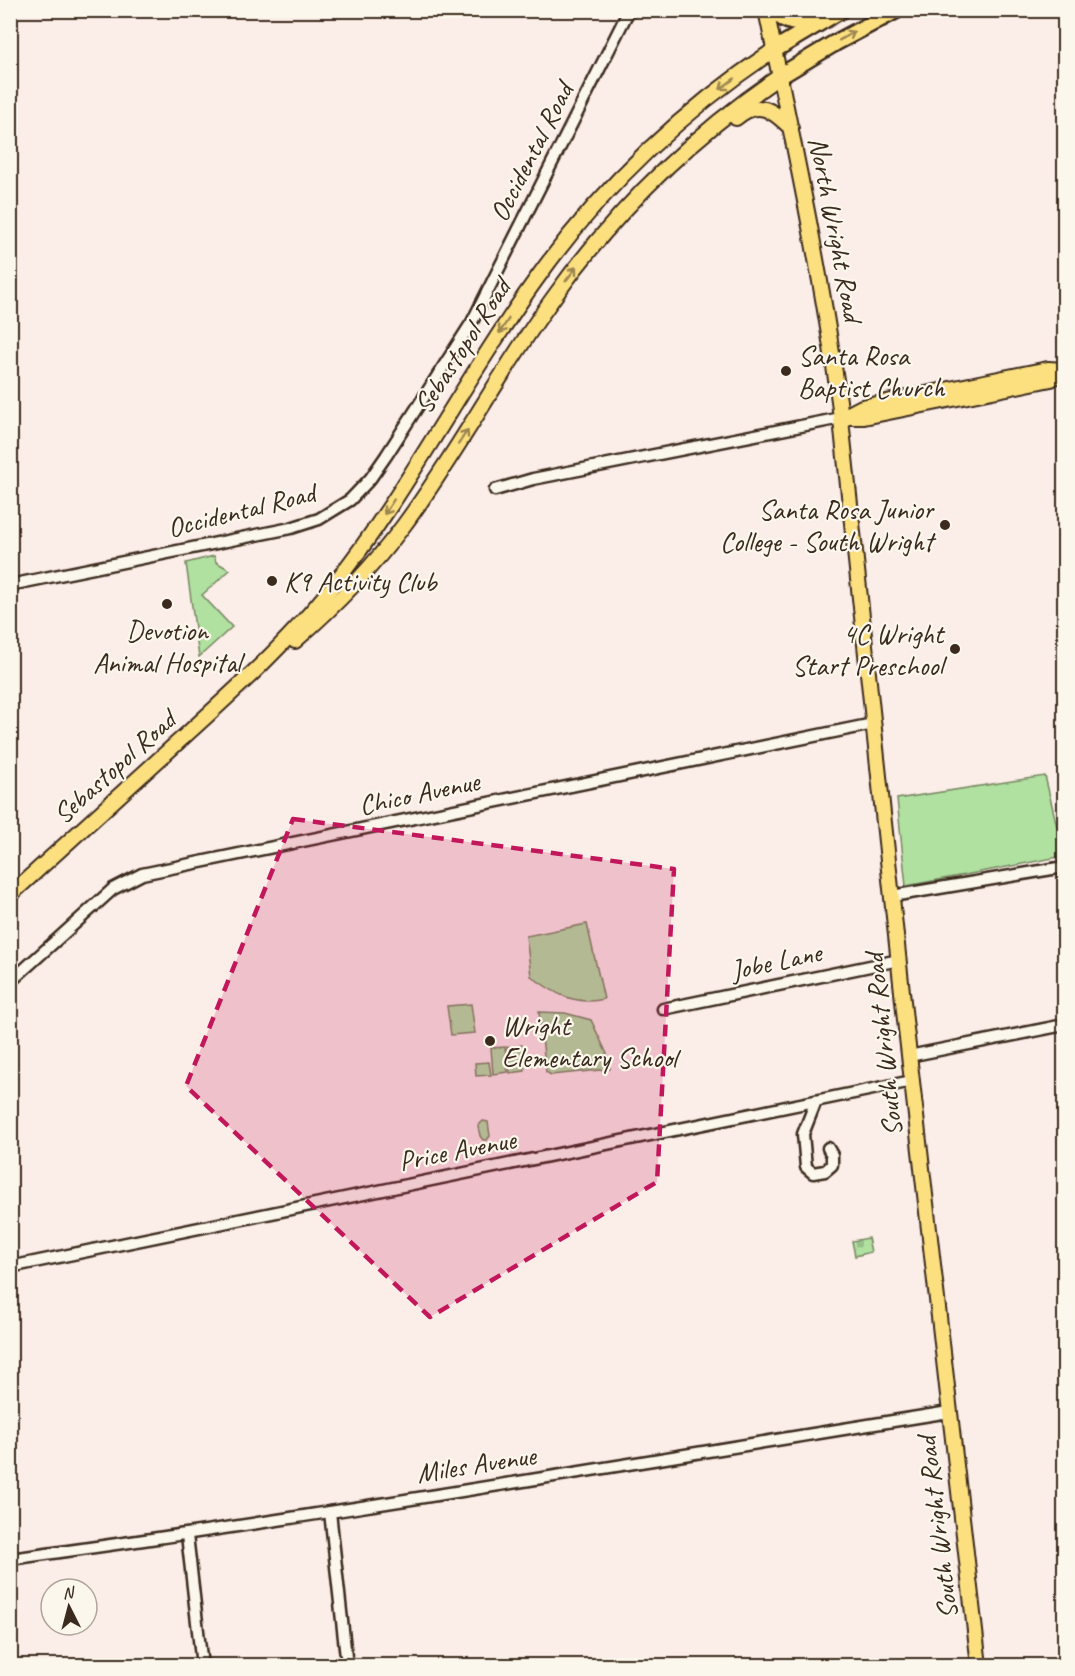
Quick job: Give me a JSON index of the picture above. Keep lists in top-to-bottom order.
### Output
{
  "streets": {
    "main road": ["North Wright Road", "Sebastopol Road", "South Wright Road"],
    "street": [
      "Occidental Road",
      "Chico Avenue",
      "Jobe Lane",
      "Price Avenue",
      "Miles Avenue"
    ]
  },
  "crossings": [
    ["North Wright Road", "Sebastopol Road"],
    ["North Wright Road", "South Wright Road"],
    ["Chico Avenue", "South Wright Road"],
    ["Jobe Lane", "South Wright Road"],
    ["South Wright Road", "Price Avenue"],
    ["South Wright Road", "Miles Avenue"]
  ],
  "places": [
    "Santa Rosa Baptist Church",
    "Santa Rosa Junior College - South Wright",
    "K9 Activity Club",
    "Devotion Animal Hospital",
    "4C Wright Start Preschool",
    "Wright Elementary School"
  ],
  "north": "top"
}
